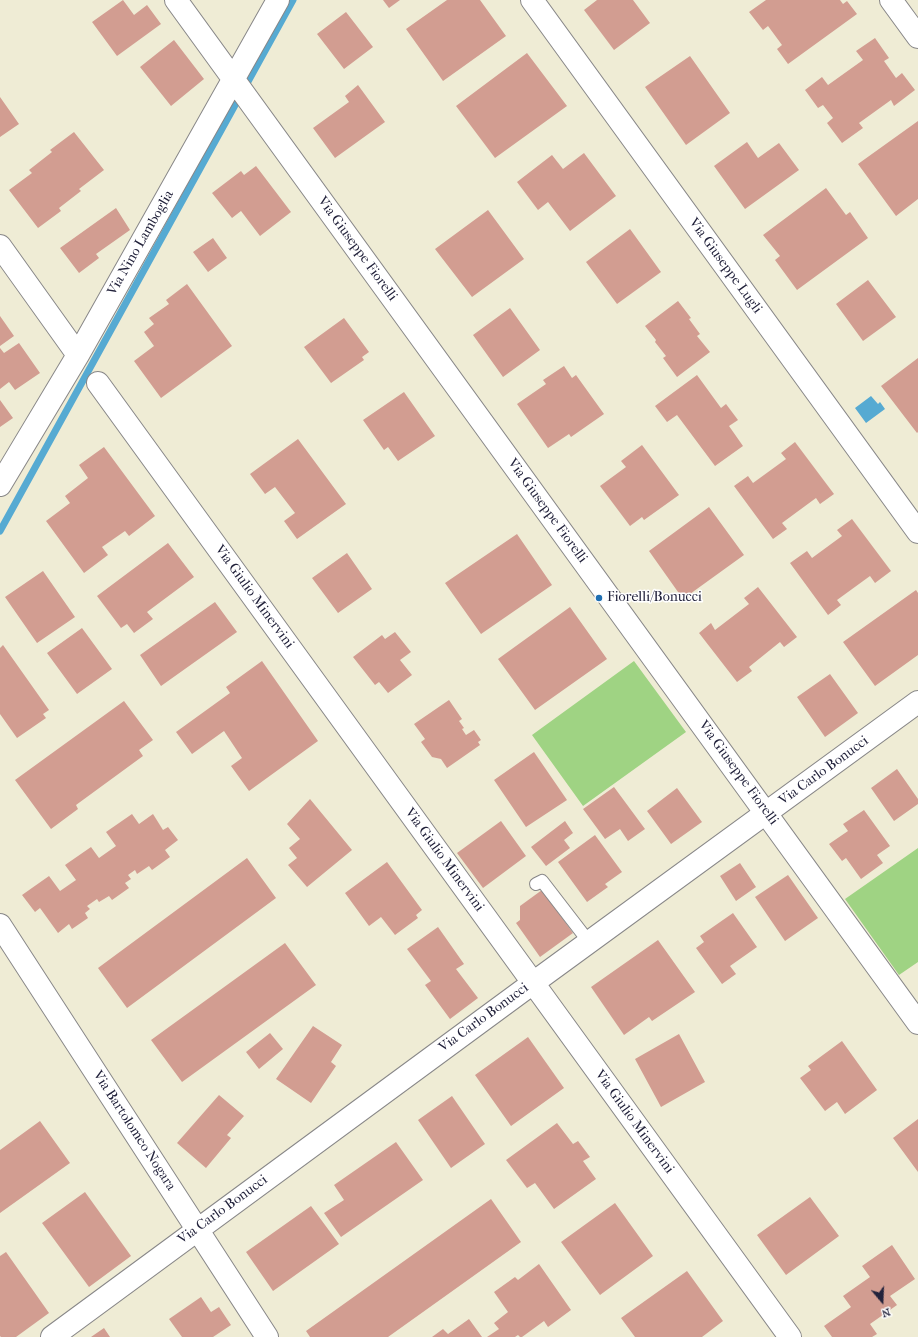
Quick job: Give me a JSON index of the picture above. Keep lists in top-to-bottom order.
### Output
{
  "streets": {
    "street": [
      "Via Nino Lamboglia",
      "Via Giuseppe Fiorelli",
      "Via Giuseppe Lugli",
      "Via Giulio Minervini",
      "Via Carlo Bonucci",
      "Via Bartolomeo Nogara"
    ]
  },
  "crossings": [
    ["Via Nino Lamboglia", "Via Giuseppe Fiorelli"],
    ["Via Giuseppe Fiorelli", "Via Carlo Bonucci"],
    ["Via Giulio Minervini", "Via Carlo Bonucci"],
    ["Via Carlo Bonucci", "Via Bartolomeo Nogara"]
  ],
  "places": ["Fiorelli/Bonucci"],
  "north": "bottom"
}
